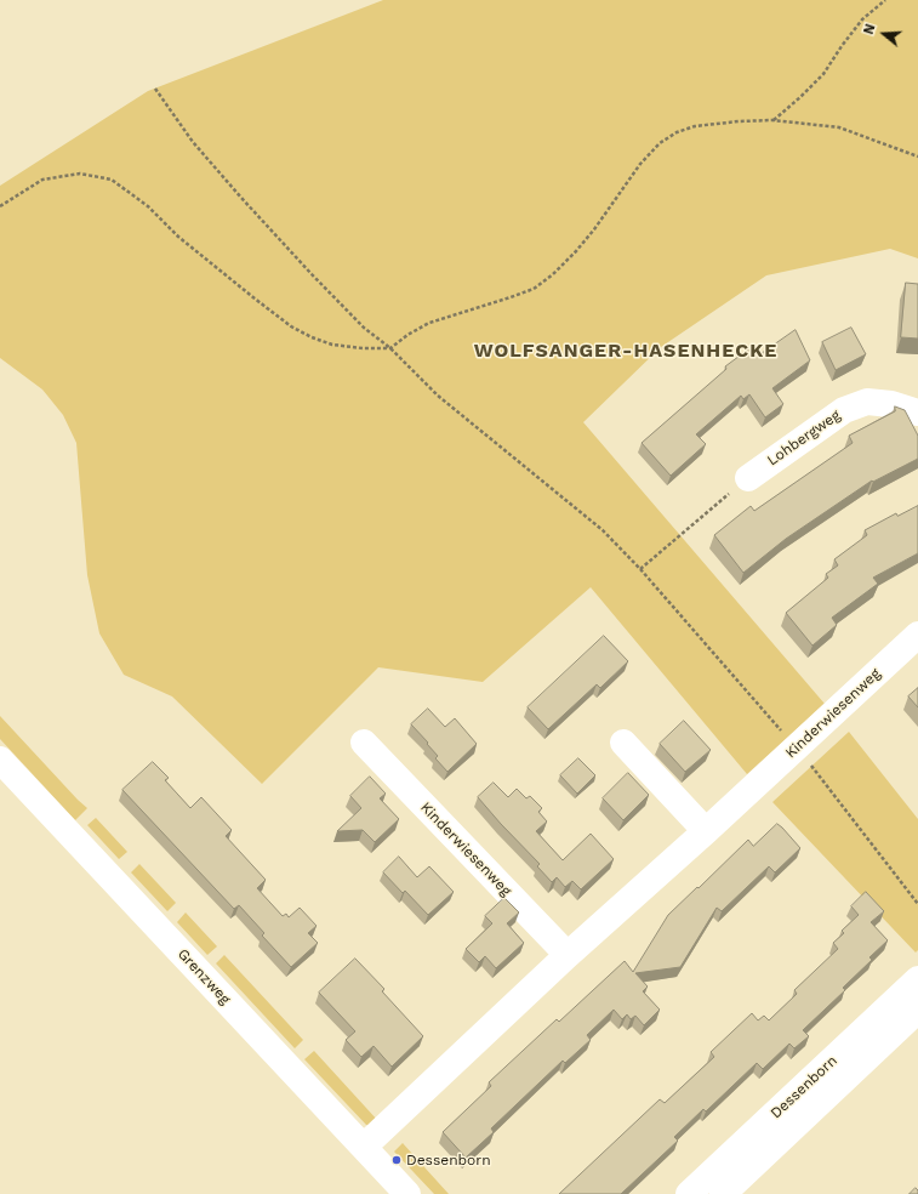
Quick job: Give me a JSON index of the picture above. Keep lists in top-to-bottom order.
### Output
{
  "streets": {
    "street": [
      "Lohbergweg",
      "Kinderwiesenweg",
      "Grenzweg",
      "Dessenborn"
    ]
  },
  "crossings": [
    ["Kinderwiesenweg", "Grenzweg"]
  ],
  "districts": ["WOLFSANGER-HASENHECKE"],
  "places": ["Dessenborn"],
  "north": "left"
}
